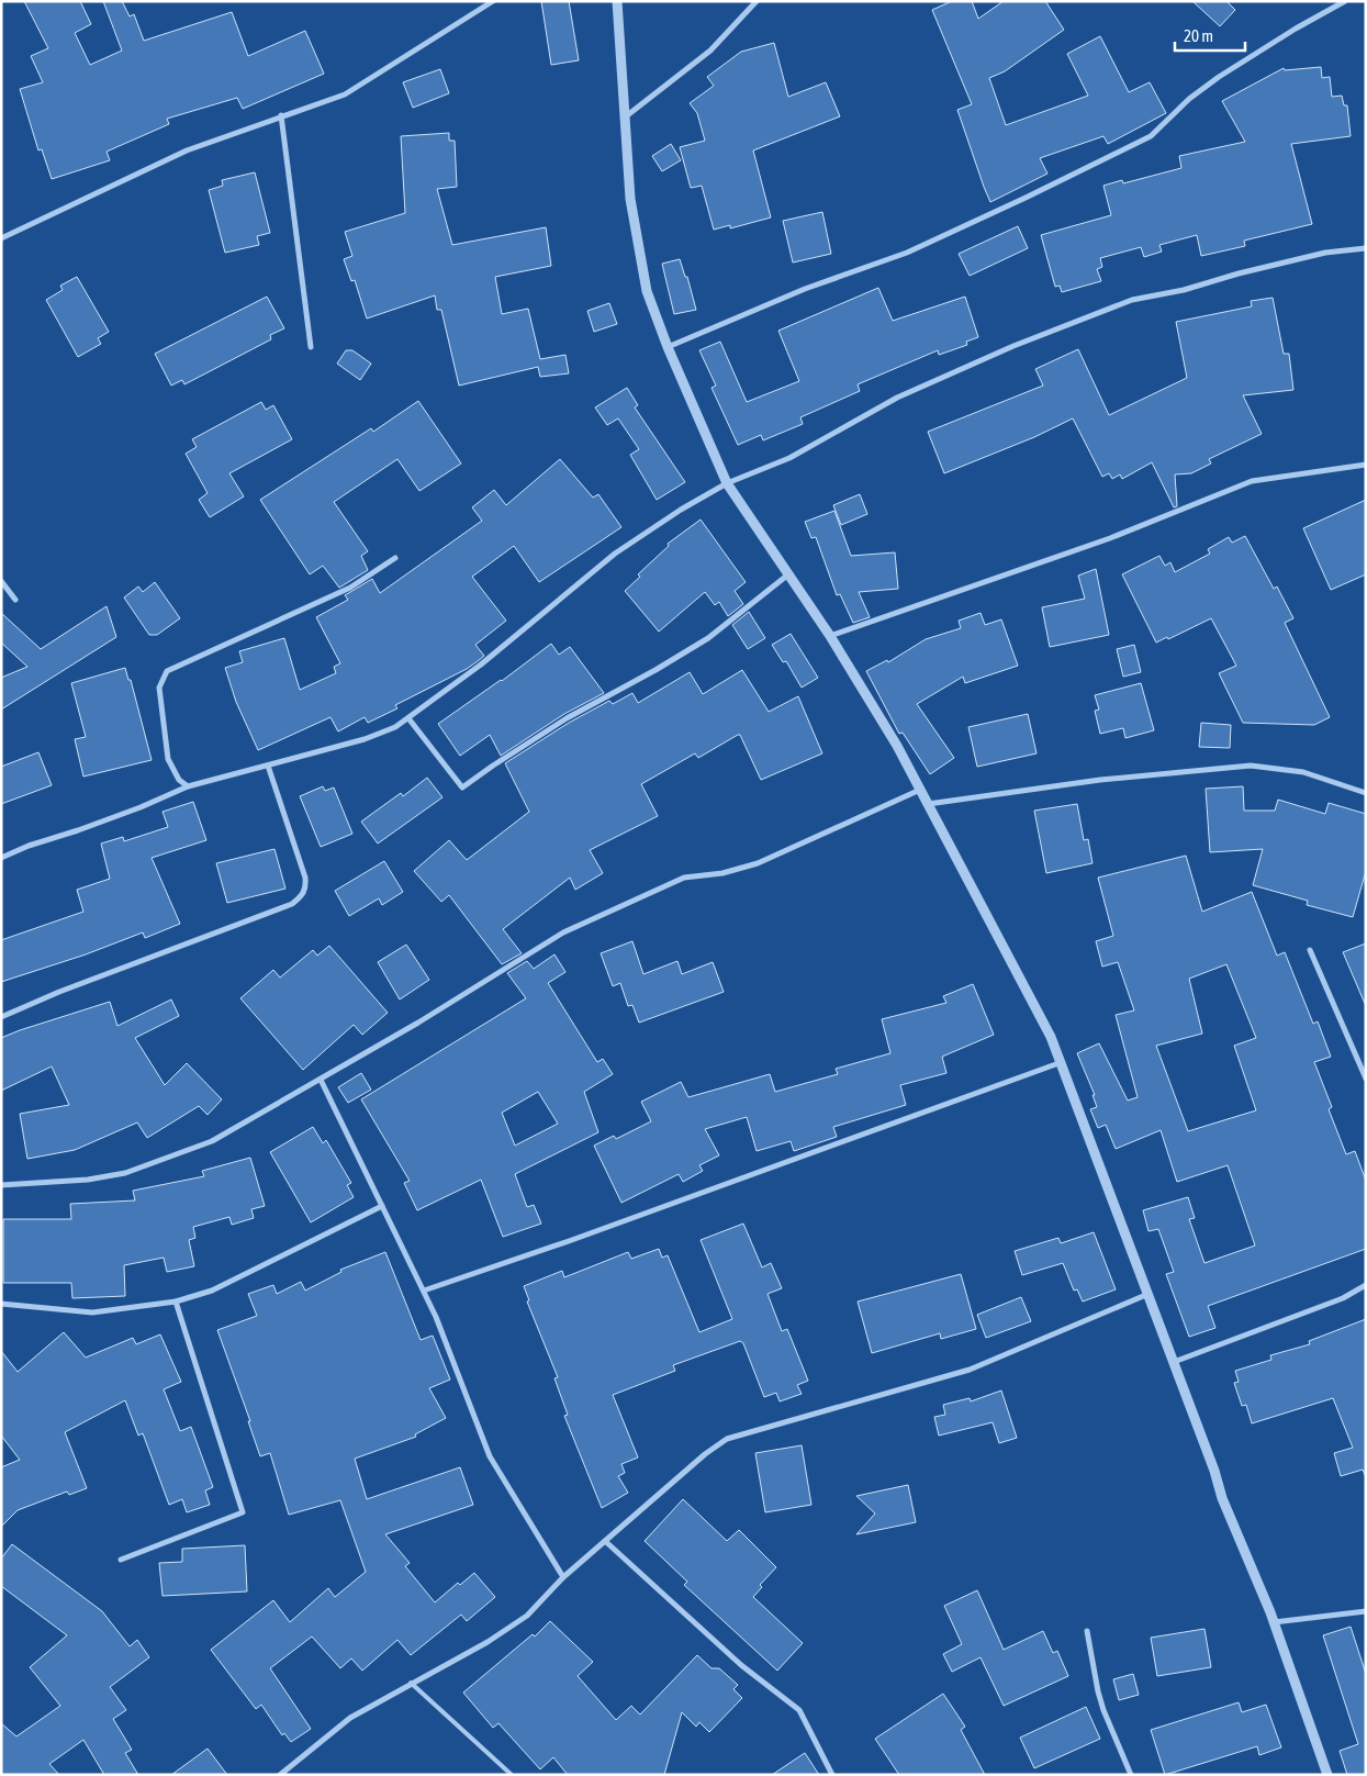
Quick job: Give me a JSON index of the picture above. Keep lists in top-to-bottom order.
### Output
{
  "scale_bar": "20 m"
}
